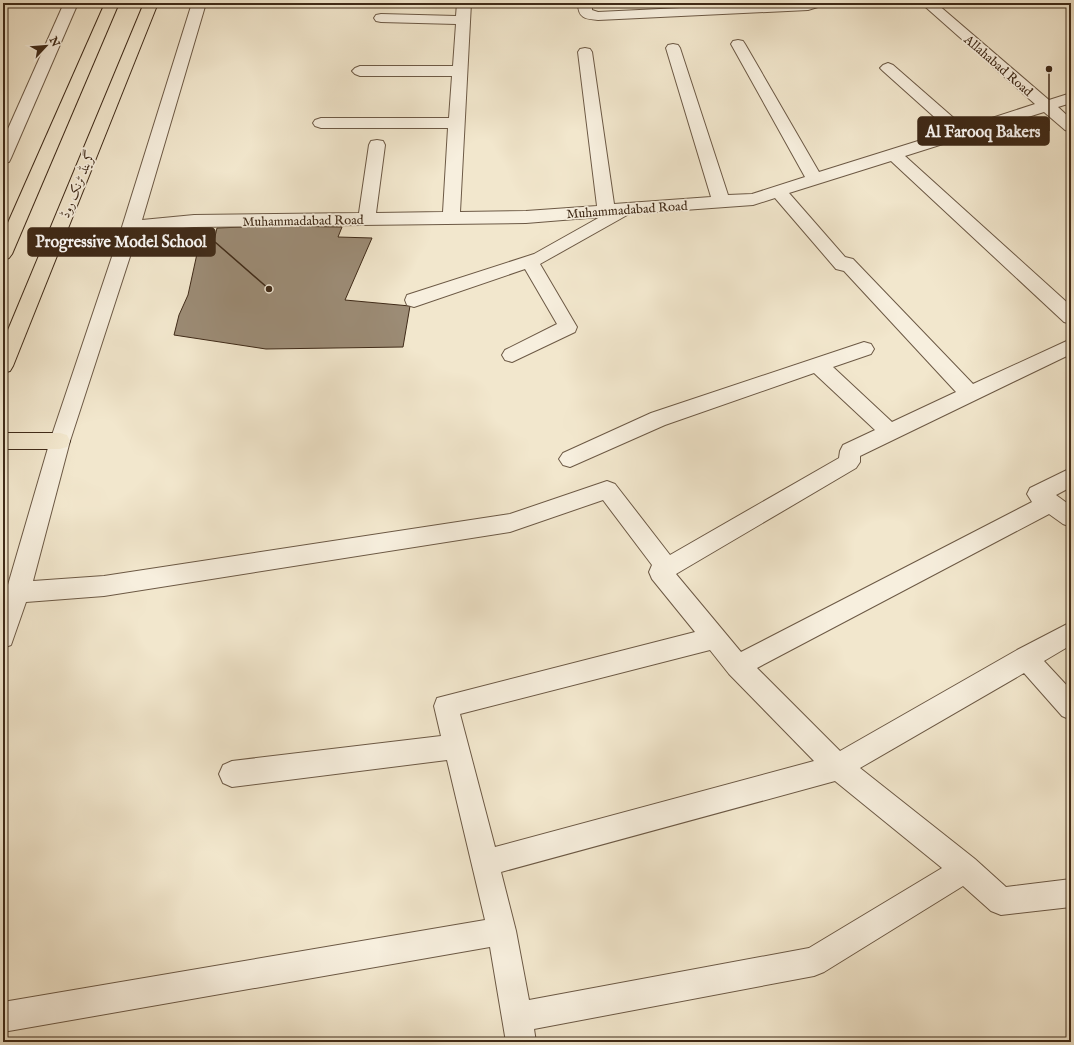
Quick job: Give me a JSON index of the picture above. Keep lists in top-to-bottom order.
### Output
{
  "streets": {
    "highway": ["گرینڈ ٹرنک روڈ"],
    "street": ["Allahabad Road", "Muhammadabad Road"]
  },
  "crossings": [
    ["Allahabad Road", "Muhammadabad Road"]
  ],
  "places": ["Al Farooq Bakers", "Progressive Model School"],
  "north": "top right"
}
